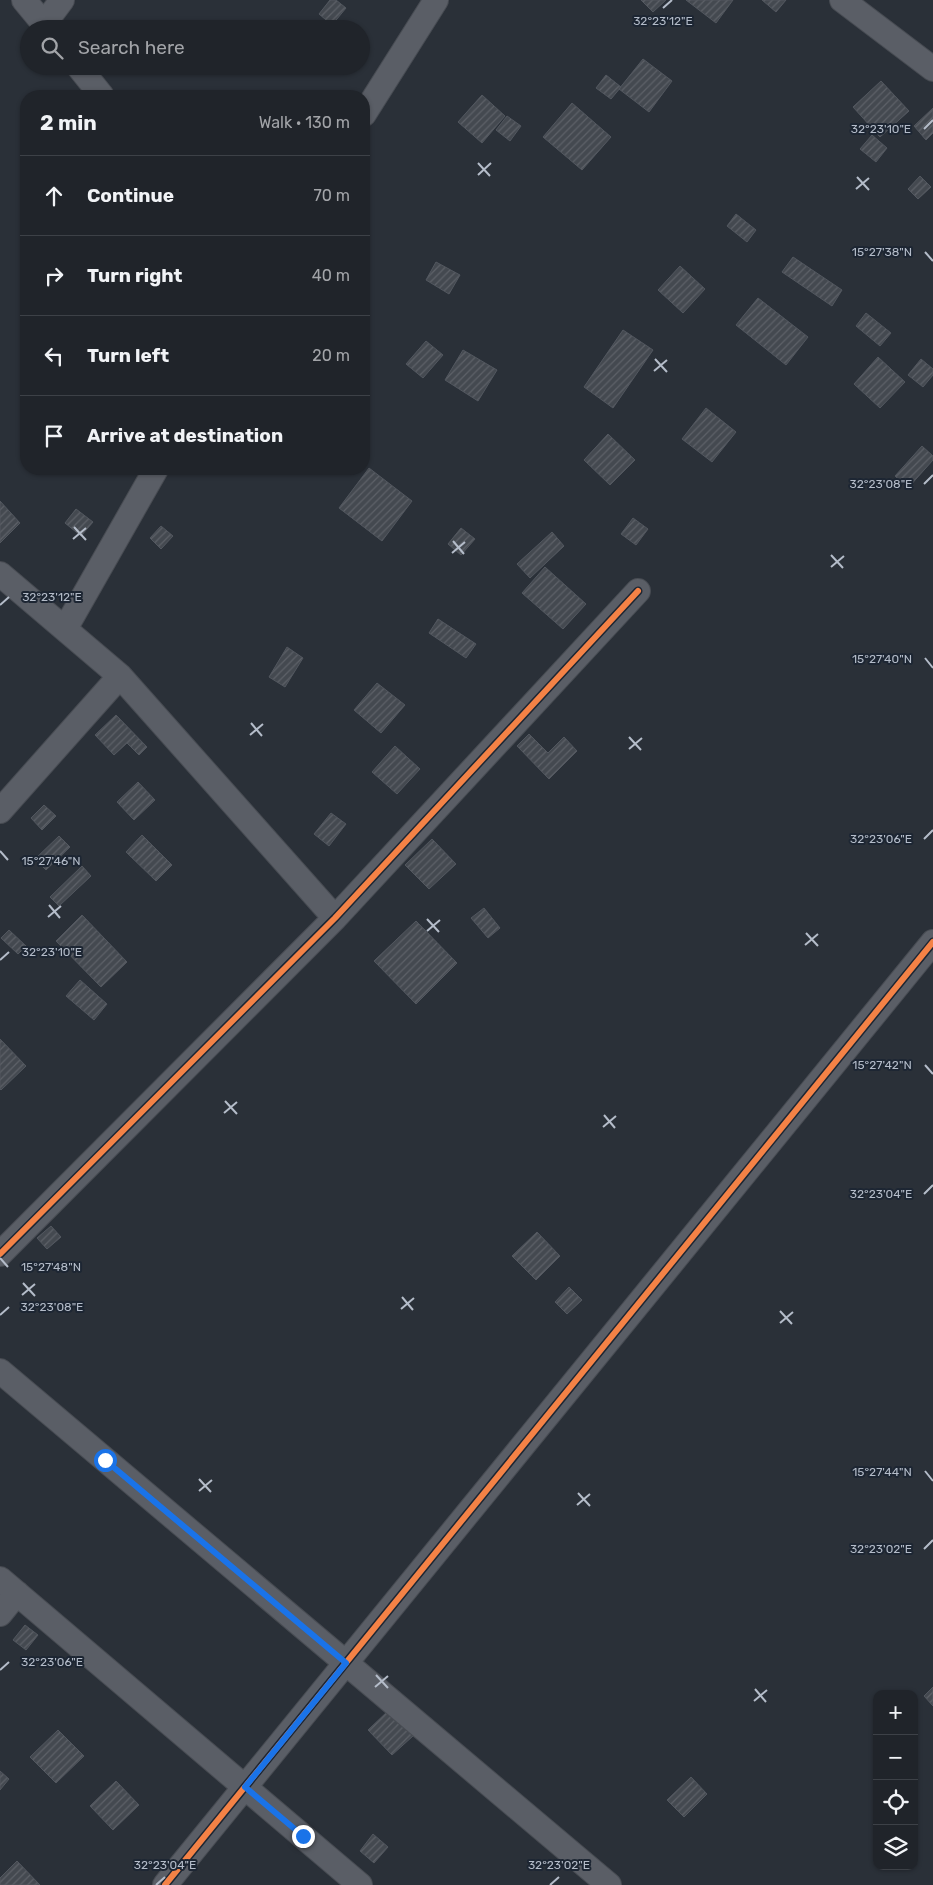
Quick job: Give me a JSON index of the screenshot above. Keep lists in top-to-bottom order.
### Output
{
  "page": {
    "search": "Search here",
    "heading": ["2 min", "Walk · 130 m"],
    "list": [
      ["Continue", "70 m"],
      ["Turn right", "40 m"],
      ["Turn left", "20 m"],
      "Arrive at destination"
    ],
    "map_buttons": ["+", "−"]
  },
  "coordinates": [
    "32°23'12\"E",
    "32°23'10\"E",
    "15°27'38\"N",
    "32°23'08\"E",
    "15°27'40\"N",
    "32°23'06\"E",
    "15°27'46\"N",
    "15°27'42\"N",
    "32°23'04\"E",
    "15°27'48\"N",
    "15°27'44\"N",
    "32°23'02\"E"
  ]
}
